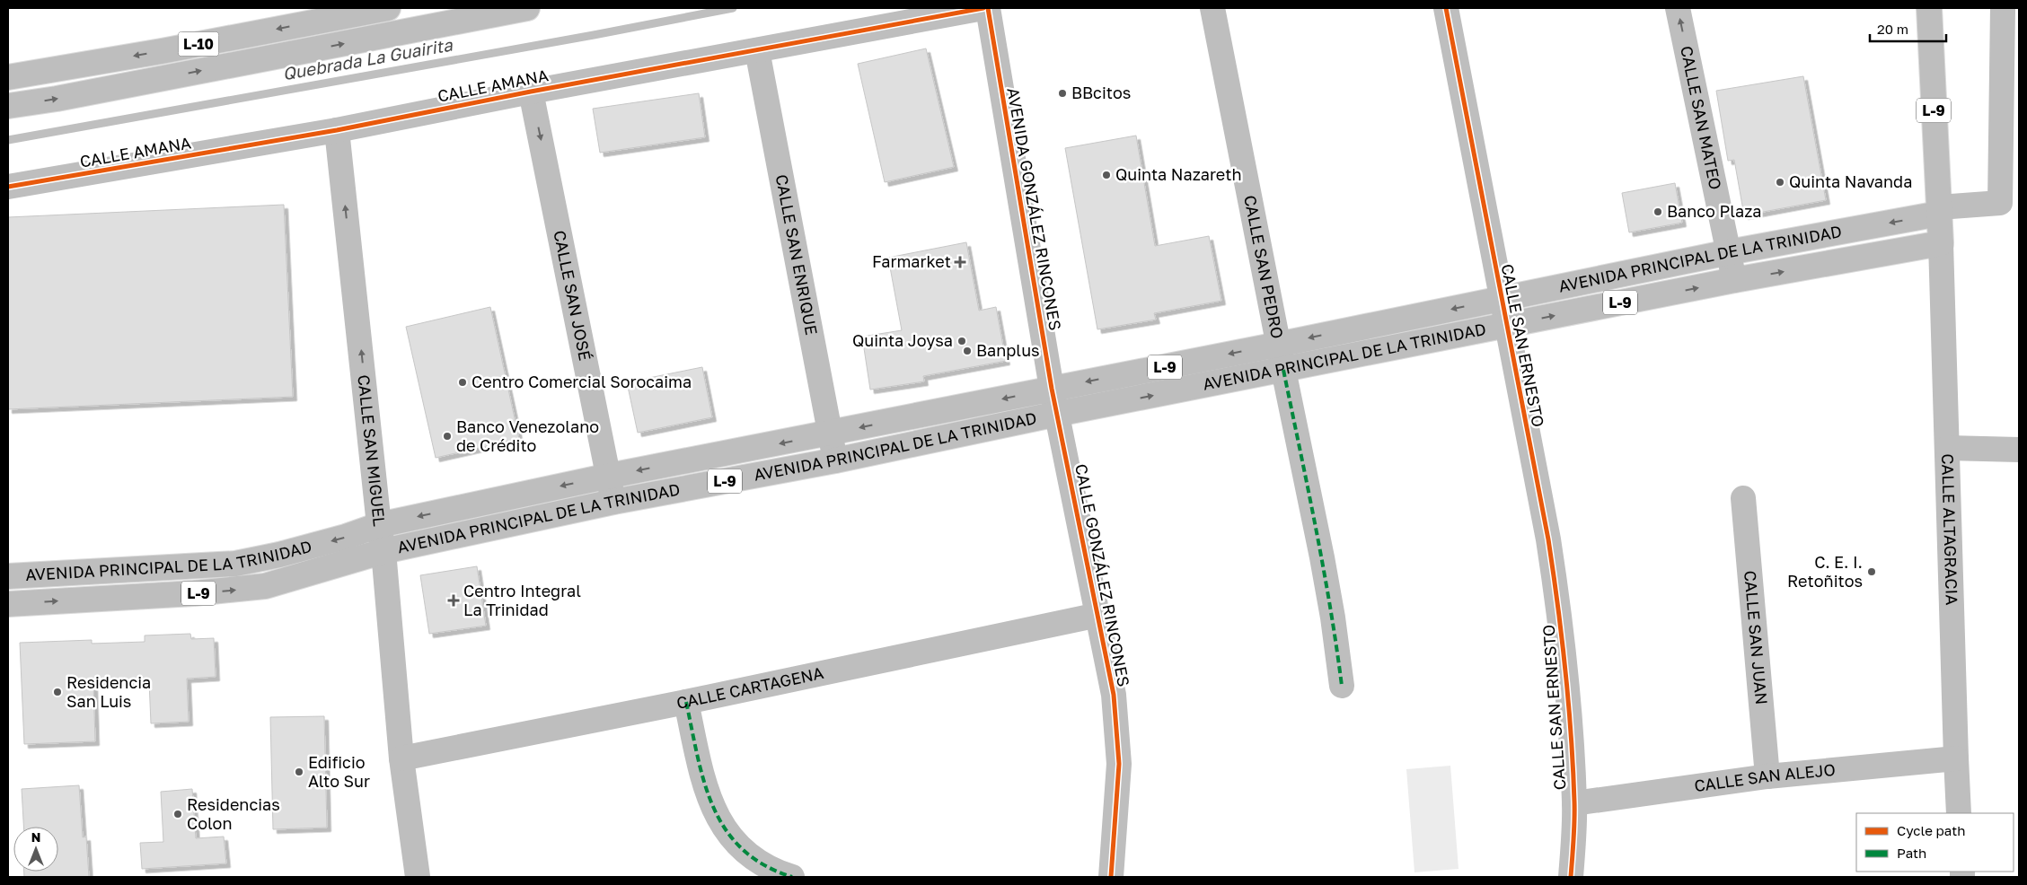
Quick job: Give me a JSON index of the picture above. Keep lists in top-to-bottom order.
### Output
{
  "streets": {
    "street": [
      "L-10",
      "CALLE AMANA",
      "L-9",
      "CALLE SAN MATEO",
      "AVENIDA GONZÁLEZ RINCONES",
      "CALLE SAN ENRIQUE",
      "AVENIDA PRINCIPAL DE LA TRINIDAD",
      "CALLE SAN PEDRO",
      "CALLE SAN JOSÉ",
      "CALLE SAN ERNESTO",
      "CALLE SAN MIGUEL",
      "CALLE ALTAGRACIA",
      "CALLE GONZÁLEZ RINCONES",
      "CALLE SAN JUAN",
      "CALLE CARTAGENA",
      "CALLE SAN ALEJO"
    ]
  },
  "crossings": [
    ["CALLE AMANA", "CALLE SAN ENRIQUE"],
    ["CALLE AMANA", "CALLE SAN JOSÉ"],
    ["CALLE AMANA", "CALLE SAN MIGUEL"],
    ["L-9", "AVENIDA PRINCIPAL DE LA TRINIDAD"],
    ["L-9", "CALLE ALTAGRACIA"],
    ["CALLE SAN MATEO", "AVENIDA PRINCIPAL DE LA TRINIDAD"],
    ["AVENIDA GONZÁLEZ RINCONES", "AVENIDA PRINCIPAL DE LA TRINIDAD"],
    ["AVENIDA GONZÁLEZ RINCONES", "CALLE GONZÁLEZ RINCONES"],
    ["CALLE SAN ENRIQUE", "AVENIDA PRINCIPAL DE LA TRINIDAD"],
    ["AVENIDA PRINCIPAL DE LA TRINIDAD", "CALLE SAN PEDRO"],
    ["AVENIDA PRINCIPAL DE LA TRINIDAD", "CALLE SAN JOSÉ"],
    ["AVENIDA PRINCIPAL DE LA TRINIDAD", "CALLE SAN ERNESTO"],
    ["AVENIDA PRINCIPAL DE LA TRINIDAD", "CALLE SAN MIGUEL"],
    ["AVENIDA PRINCIPAL DE LA TRINIDAD", "CALLE ALTAGRACIA"],
    ["AVENIDA PRINCIPAL DE LA TRINIDAD", "CALLE GONZÁLEZ RINCONES"],
    ["CALLE SAN ERNESTO", "CALLE SAN ALEJO"],
    ["CALLE SAN MIGUEL", "CALLE CARTAGENA"],
    ["CALLE ALTAGRACIA", "CALLE SAN ALEJO"],
    ["CALLE GONZÁLEZ RINCONES", "CALLE CARTAGENA"],
    ["CALLE SAN JUAN", "CALLE SAN ALEJO"]
  ],
  "one_way": ["CALLE SAN MATEO", "CALLE SAN JOSÉ", "CALLE SAN MIGUEL"],
  "water": ["Quebrada La Guairita"],
  "places": {
    "other": [
      "BBcitos",
      "Quinta Nazareth",
      "Quinta Navanda",
      "Banco Plaza",
      "Quinta Joysa",
      "Banplus",
      "Centro Comercial Sorocaima",
      "Banco Venezolano de Crédito",
      "C. E. I. Retoñitos",
      "Residencia San Luis",
      "Edificio Alto Sur",
      "Residencias Colon"
    ],
    "health": ["Farmarket", "Centro Integral La Trinidad"]
  },
  "legend": ["Cycle path", "Path"],
  "scale_bar": "20 m",
  "north": "top"
}
